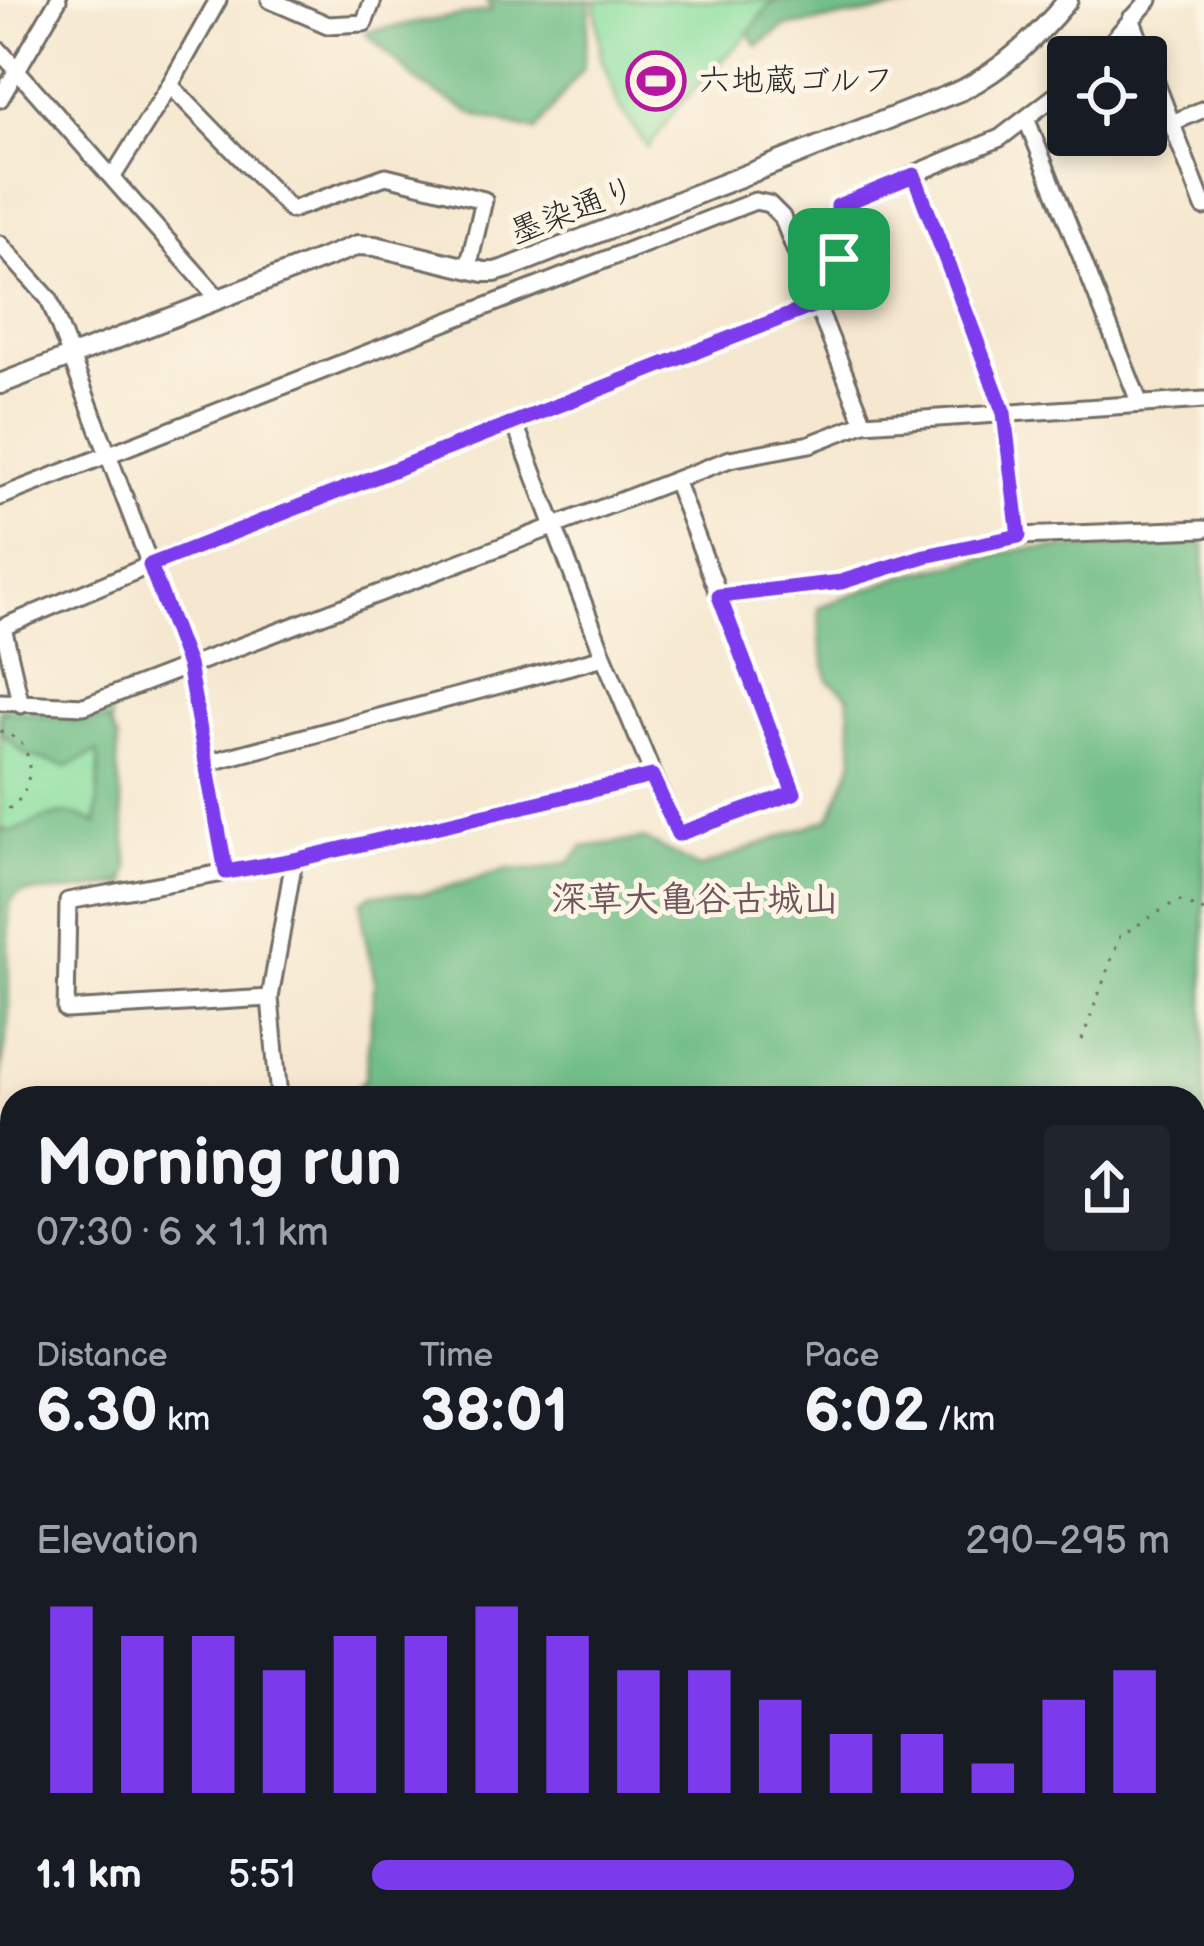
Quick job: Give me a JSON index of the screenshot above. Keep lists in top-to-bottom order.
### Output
{
  "streets": {
    "street": ["墨染通り"]
  },
  "districts": ["深草大亀谷古城山"],
  "places": {
    "sports": ["六地蔵ゴルフ"]
  },
  "page": {
    "heading": ["Morning run", "07:30 · 6 × 1.1 km"],
    "stats": [
      ["Distance", "6.30 km"],
      ["Time", "38:01"],
      ["Pace", "6:02 /km"]
    ],
    "chart": ["Elevation", "290–295 m"],
    "list": [
      {
        "name": "1.1 km",
        "note": "5:51"
      }
    ]
  }
}
